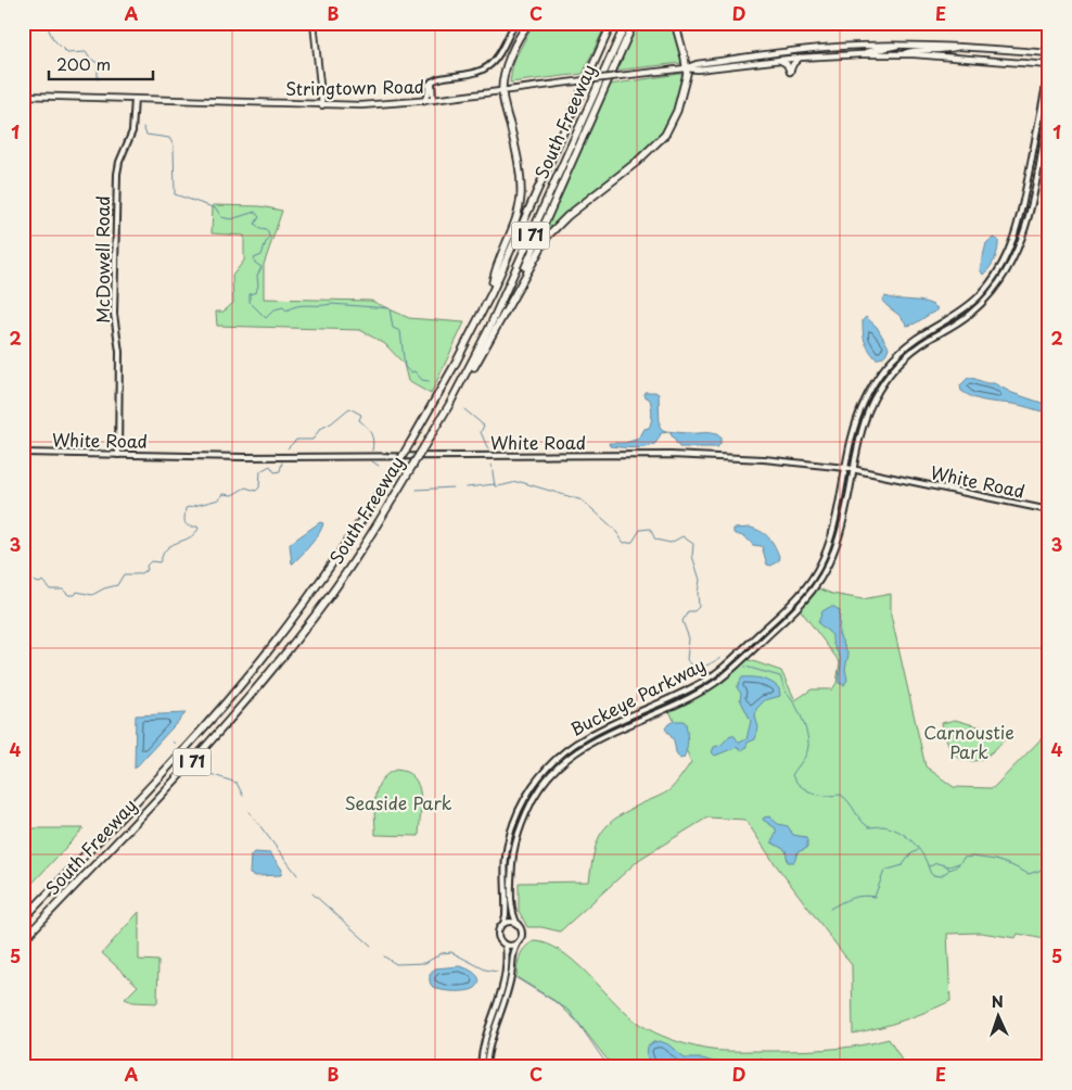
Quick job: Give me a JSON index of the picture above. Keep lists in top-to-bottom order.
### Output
{
  "streets": {
    "highway": ["South Freeway", "I 71"],
    "main road": ["Stringtown Road"],
    "street": ["McDowell Road", "White Road", "Buckeye Parkway"]
  },
  "crossings": [
    ["Stringtown Road", "McDowell Road"],
    ["Stringtown Road", "Buckeye Parkway"],
    ["South Freeway", "I 71"],
    ["McDowell Road", "White Road"],
    ["White Road", "Buckeye Parkway"]
  ],
  "parks": ["Carnoustie Park", "Seaside Park"],
  "scale_bar": "200 m",
  "north": "top",
  "grid": {
    "columns": [
      "A",
      "B",
      "C",
      "D",
      "E"
    ],
    "rows": [
      "1",
      "2",
      "3",
      "4",
      "5"
    ]
  }
}
